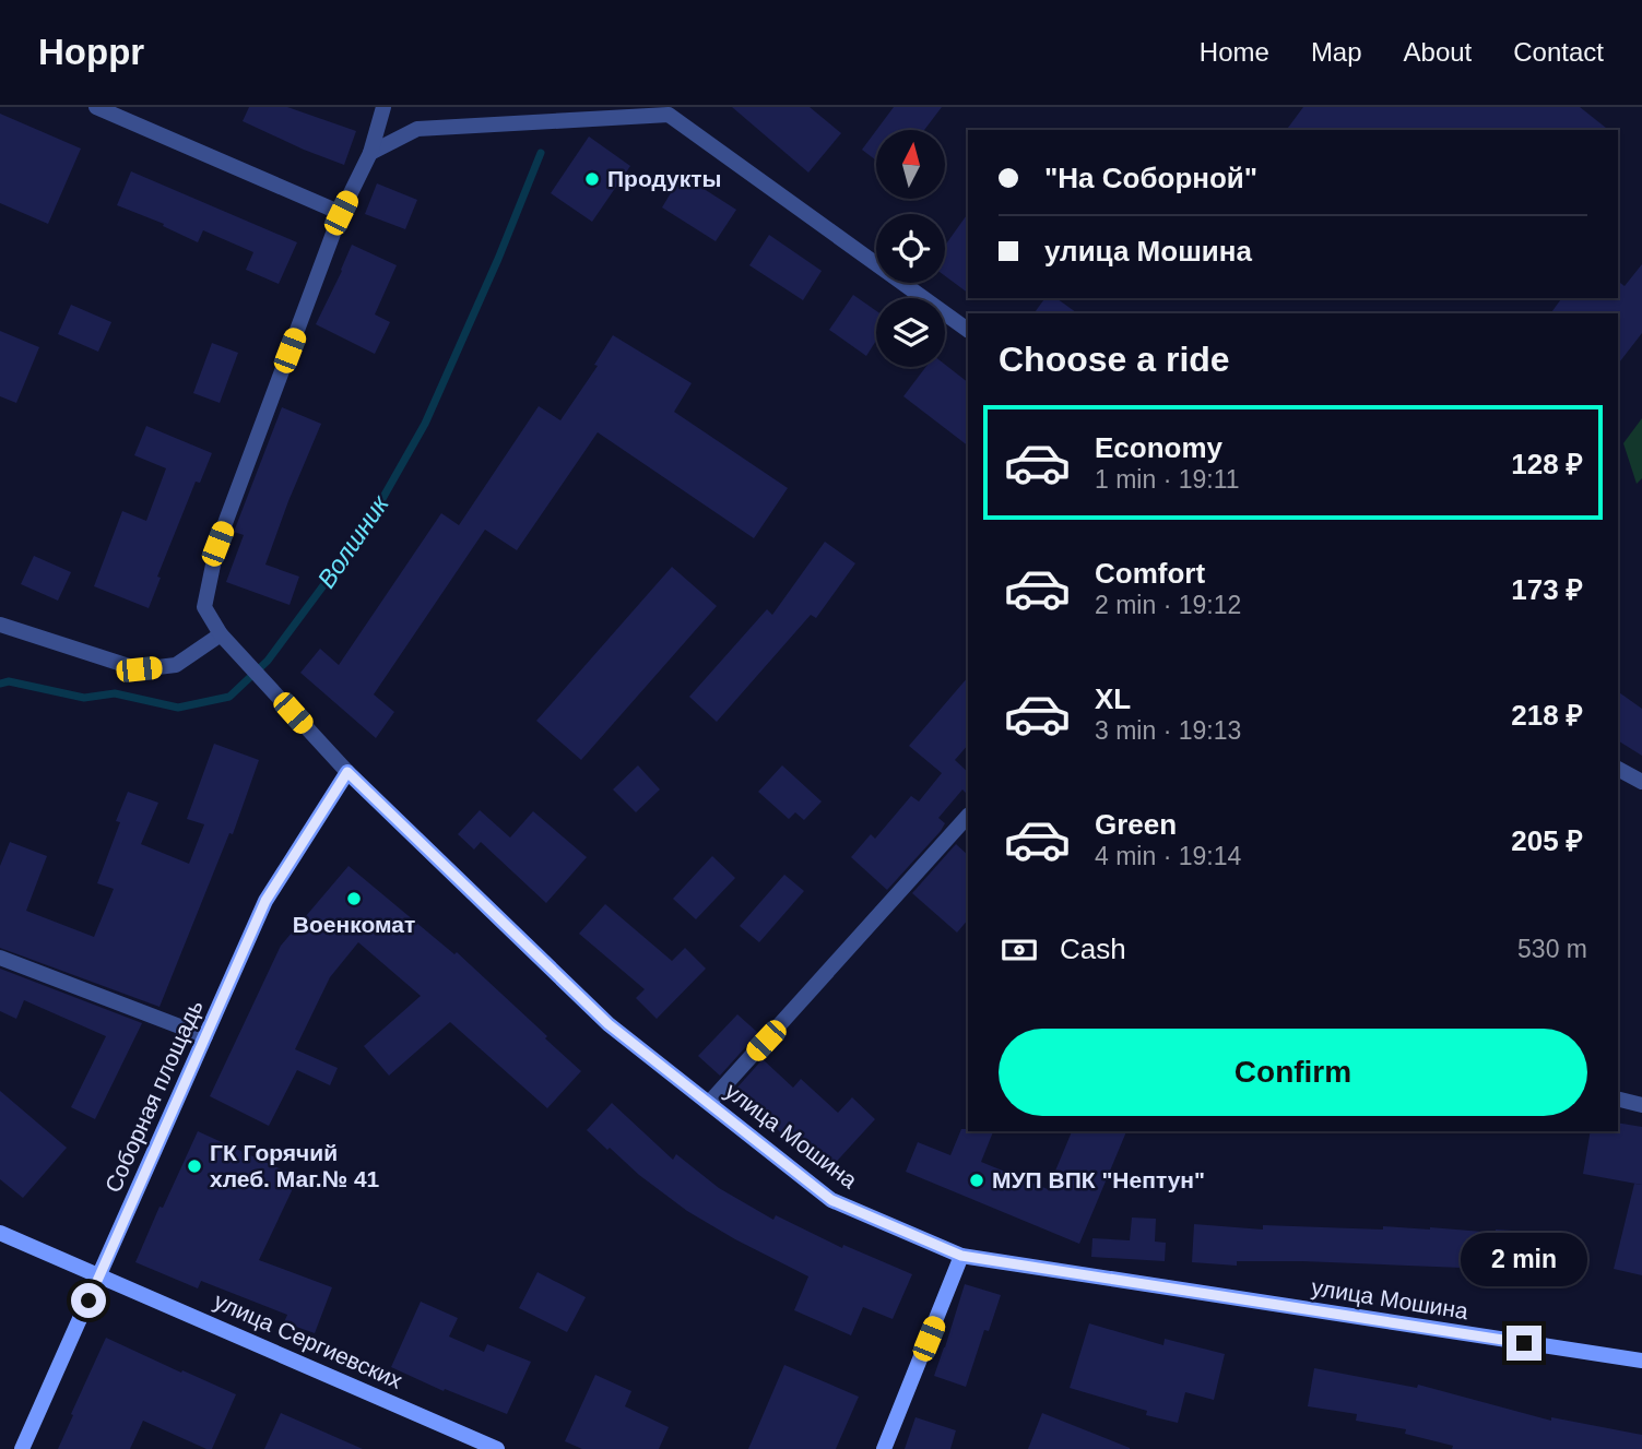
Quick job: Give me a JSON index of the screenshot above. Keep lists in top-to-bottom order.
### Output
{
  "streets": {
    "street": ["Соборная площадь", "улица Мошина", "улица Сергиевских"]
  },
  "crossings": [
    ["Соборная площадь", "улица Мошина"],
    ["Соборная площадь", "улица Сергиевских"]
  ],
  "water": ["Волшник"],
  "places": [
    "Продукты",
    "Военкомат",
    "ГК Горячий хлеб. Маг.№ 41",
    "МУП ВПК \"Нептун\""
  ],
  "north": "top",
  "page": {
    "header": "Hoppr",
    "nav": [
      "Home",
      "Map",
      "About",
      "Contact"
    ],
    "banner": ["\"На Соборной\"", "улица Мошина"],
    "heading": "Choose a ride",
    "list": [
      {
        "name": "Economy",
        "note": "1 min · 19:11",
        "value": "128 ₽"
      },
      {
        "name": "Comfort",
        "note": "2 min · 19:12",
        "value": "173 ₽"
      },
      {
        "name": "XL",
        "note": "3 min · 19:13",
        "value": "218 ₽"
      },
      {
        "name": "Green",
        "note": "4 min · 19:14",
        "value": "205 ₽"
      }
    ],
    "pay": ["Cash", "530 m"],
    "buttons": "Confirm",
    "bubble": "2 min"
  }
}
